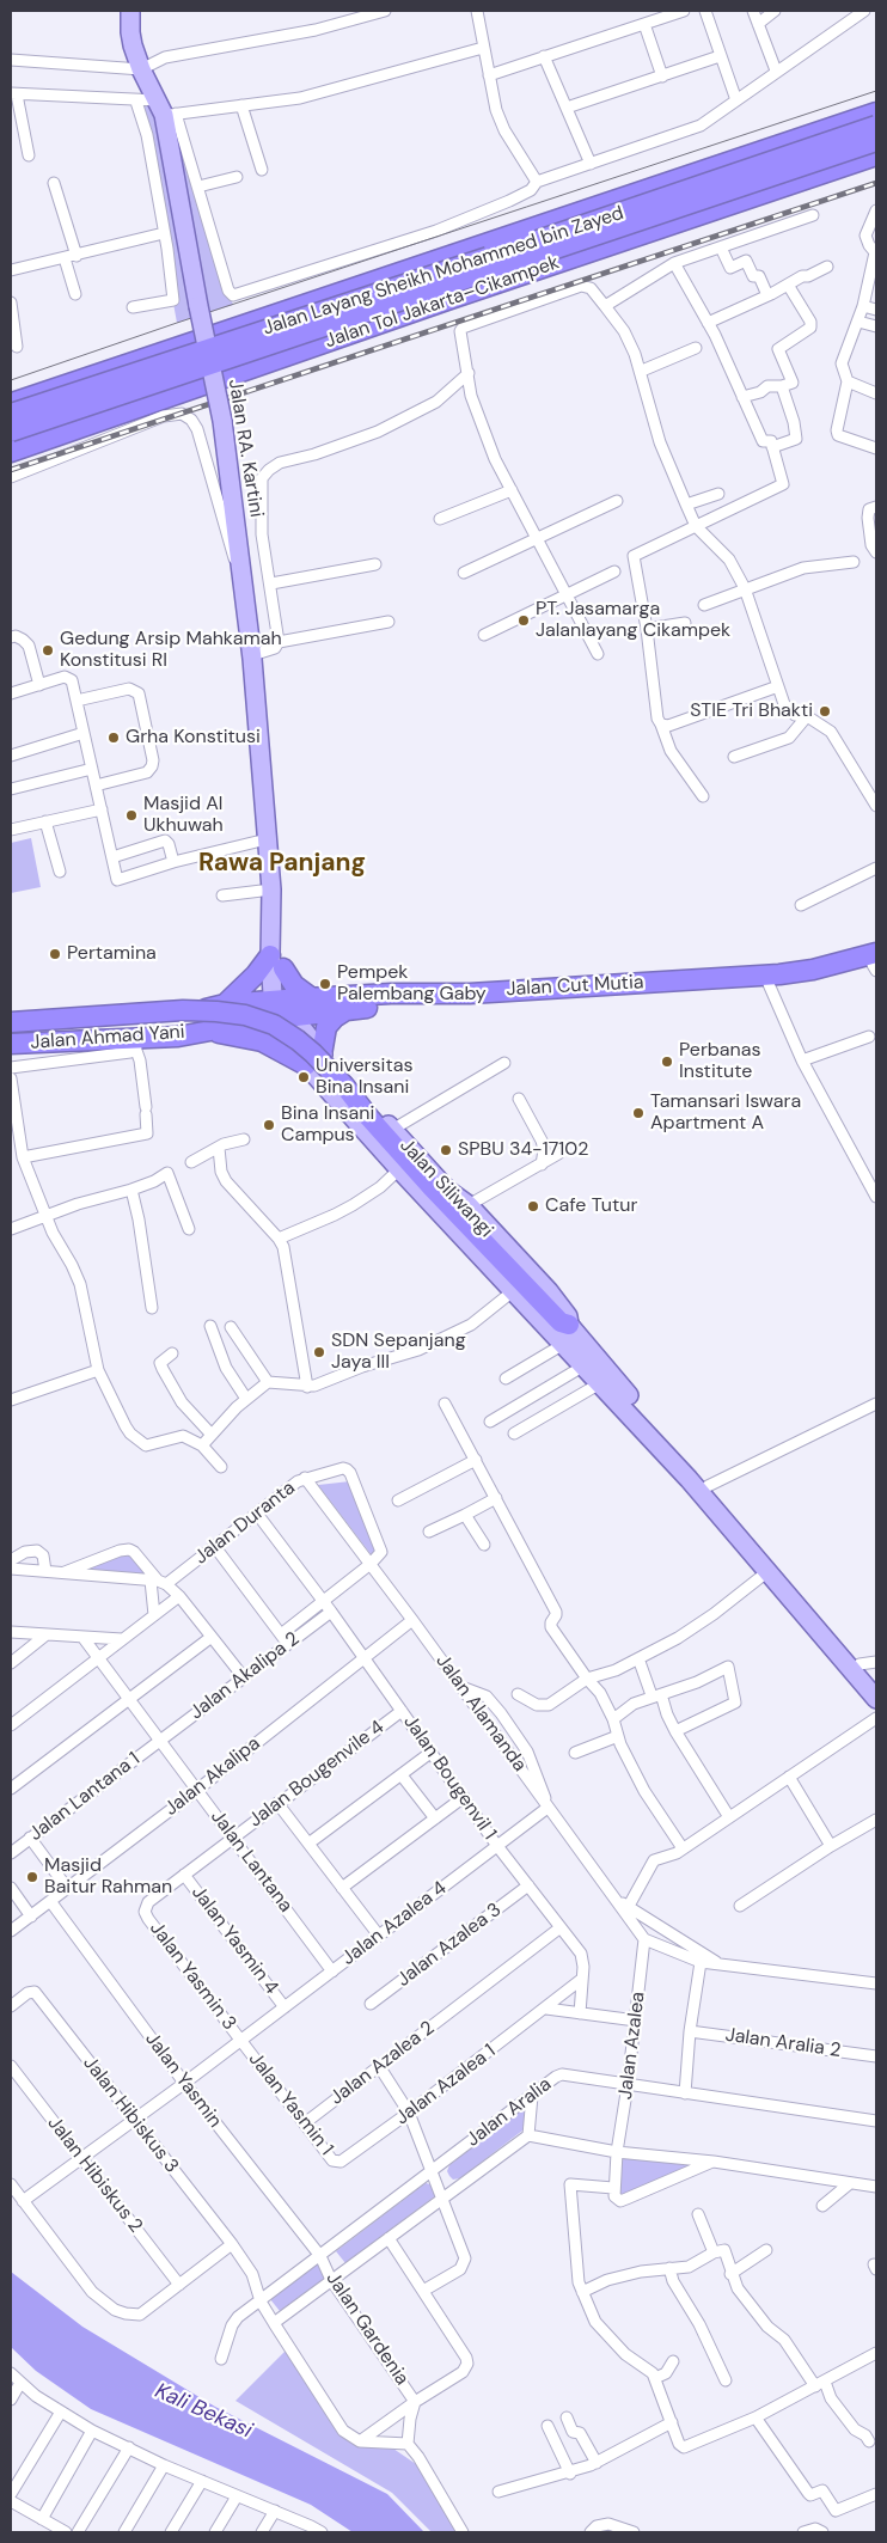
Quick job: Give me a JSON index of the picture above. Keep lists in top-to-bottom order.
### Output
{
  "streets": {
    "highway": [
      "Jalan Layang Sheikh Mohammed bin Zayed",
      "Jalan Tol Jakarta–Cikampek",
      "Jalan Cut Mutia",
      "Jalan Ahmad Yani"
    ],
    "main road": ["Jalan RA. Kartini", "Jalan Siliwangi"],
    "street": [
      "Jalan Duranta",
      "Jalan Akalipa 2",
      "Jalan Alamanda",
      "Jalan Bougenvile 4",
      "Jalan Akalipa",
      "Jalan Bougenvil 1",
      "Jalan Lantana 1",
      "Jalan Lantana",
      "Jalan Azalea 4",
      "Jalan Yasmin 4",
      "Jalan Azalea 3",
      "Jalan Yasmin 3",
      "Jalan Aralia 2",
      "Jalan Azalea",
      "Jalan Azalea 2",
      "Jalan Yasmin",
      "Jalan Azalea 1",
      "Jalan Yasmin 1",
      "Jalan Aralia",
      "Jalan Hibiskus 3",
      "Jalan Hibiskus 2",
      "Jalan Gardenia"
    ]
  },
  "crossings": [
    ["Jalan RA. Kartini", "Jalan Cut Mutia"],
    ["Jalan RA. Kartini", "Jalan Ahmad Yani"],
    ["Jalan RA. Kartini", "Jalan Siliwangi"],
    ["Jalan Cut Mutia", "Jalan Ahmad Yani"],
    ["Jalan Cut Mutia", "Jalan Siliwangi"],
    ["Jalan Ahmad Yani", "Jalan Siliwangi"],
    ["Jalan Duranta", "Jalan Bougenvil 1"],
    ["Jalan Akalipa 2", "Jalan Bougenvil 1"],
    ["Jalan Akalipa 2", "Jalan Lantana 1"],
    ["Jalan Akalipa 2", "Jalan Lantana"],
    ["Jalan Alamanda", "Jalan Akalipa"],
    ["Jalan Alamanda", "Jalan Azalea 4"],
    ["Jalan Alamanda", "Jalan Azalea"],
    ["Jalan Bougenvile 4", "Jalan Bougenvil 1"],
    ["Jalan Bougenvile 4", "Jalan Lantana"],
    ["Jalan Bougenvile 4", "Jalan Yasmin 4"],
    ["Jalan Bougenvile 4", "Jalan Yasmin 3"],
    ["Jalan Akalipa", "Jalan Bougenvil 1"],
    ["Jalan Akalipa", "Jalan Lantana"],
    ["Jalan Akalipa", "Jalan Yasmin"],
    ["Jalan Bougenvil 1", "Jalan Azalea 4"],
    ["Jalan Lantana 1", "Jalan Lantana"],
    ["Jalan Lantana", "Jalan Azalea 4"],
    ["Jalan Azalea 4", "Jalan Yasmin 4"],
    ["Jalan Azalea 4", "Jalan Yasmin 3"],
    ["Jalan Azalea 4", "Jalan Yasmin"],
    ["Jalan Azalea 4", "Jalan Yasmin 1"],
    ["Jalan Azalea 4", "Jalan Hibiskus 3"],
    ["Jalan Azalea 4", "Jalan Hibiskus 2"],
    ["Jalan Yasmin 3", "Jalan Yasmin 1"],
    ["Jalan Azalea", "Jalan Aralia"],
    ["Jalan Azalea 2", "Jalan Yasmin 1"],
    ["Jalan Yasmin", "Jalan Aralia"],
    ["Jalan Yasmin", "Jalan Gardenia"],
    ["Jalan Azalea 1", "Jalan Yasmin 1"],
    ["Jalan Aralia", "Jalan Hibiskus 3"],
    ["Jalan Aralia", "Jalan Gardenia"]
  ],
  "districts": ["Rawa Panjang"],
  "water": ["Kali Bekasi"],
  "places": [
    "PT. Jasamarga Jalanlayang Cikampek",
    "Gedung Arsip Mahkamah Konstitusi RI",
    "STIE Tri Bhakti",
    "Grha Konstitusi",
    "Masjid Al Ukhuwah",
    "Pertamina",
    "Pempek Palembang Gaby",
    "Perbanas Institute",
    "Universitas Bina Insani",
    "Tamansari Iswara Apartment A",
    "Bina Insani Campus",
    "SPBU 34-17102",
    "Cafe Tutur",
    "SDN Sepanjang Jaya III",
    "Masjid Baitur Rahman"
  ]
}
